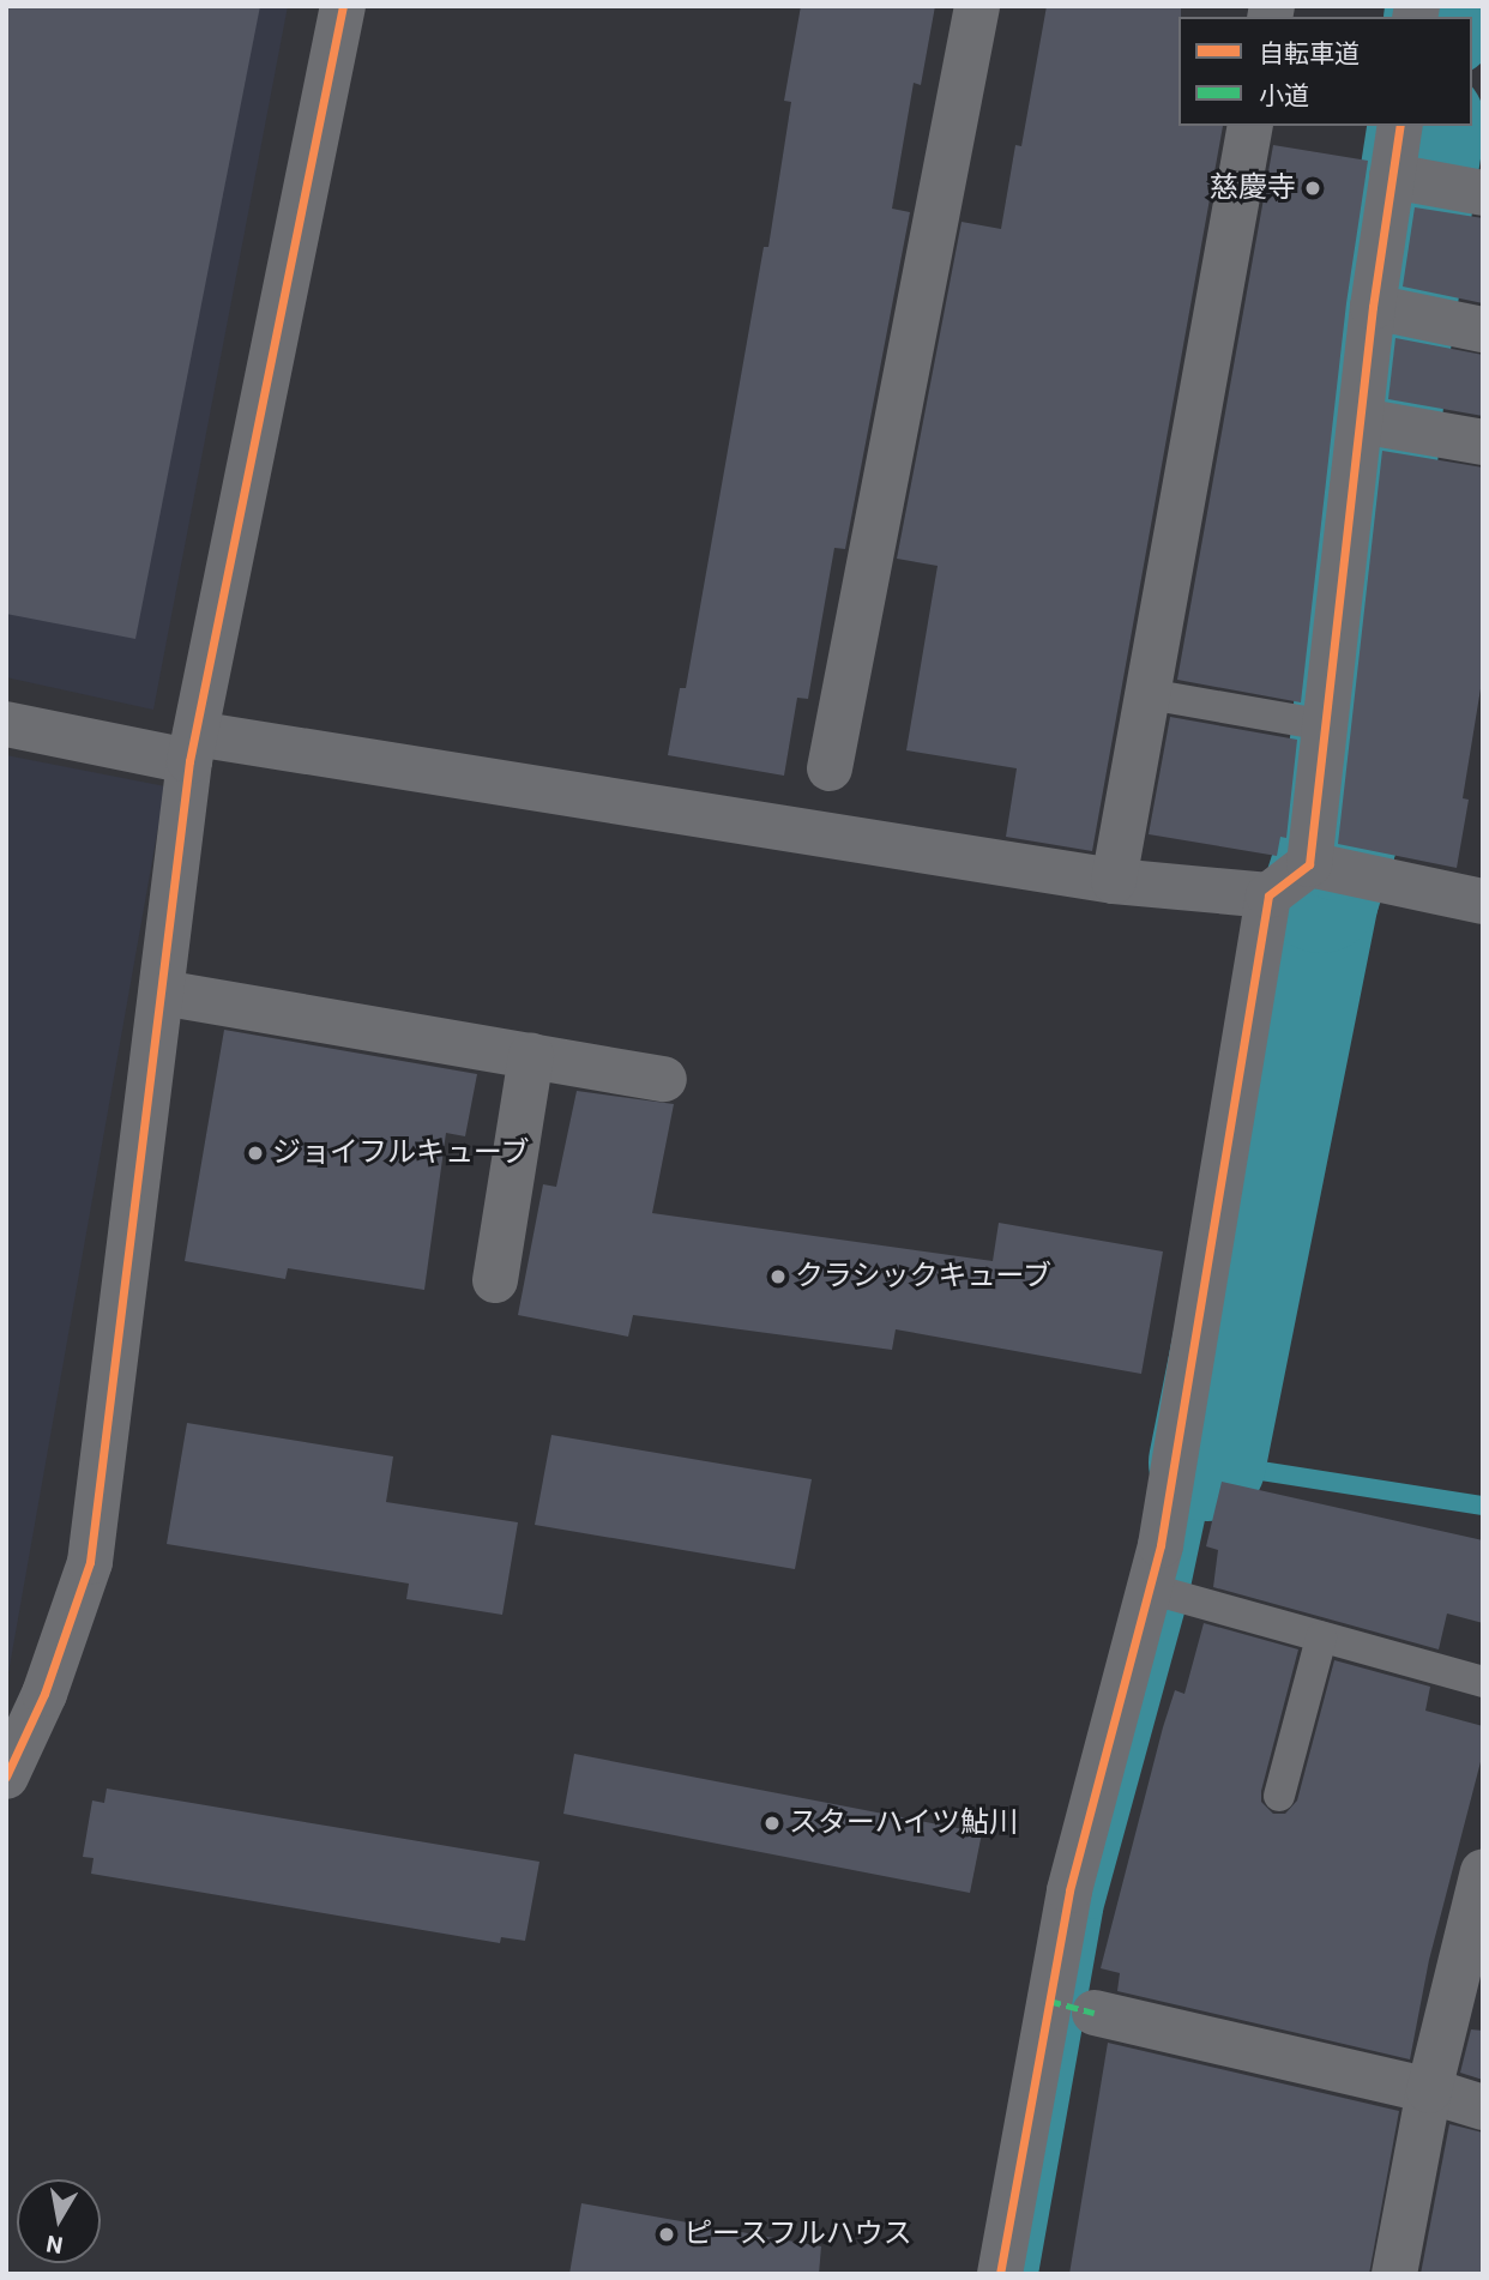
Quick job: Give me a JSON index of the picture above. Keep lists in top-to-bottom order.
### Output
{
  "places": [
    "慈慶寺",
    "ジョイフルキューブ",
    "クラシックキューブ",
    "スターハイツ鮎川",
    "ピースフルハウス"
  ],
  "legend": ["自転車道", "小道"],
  "north": "bottom"
}
